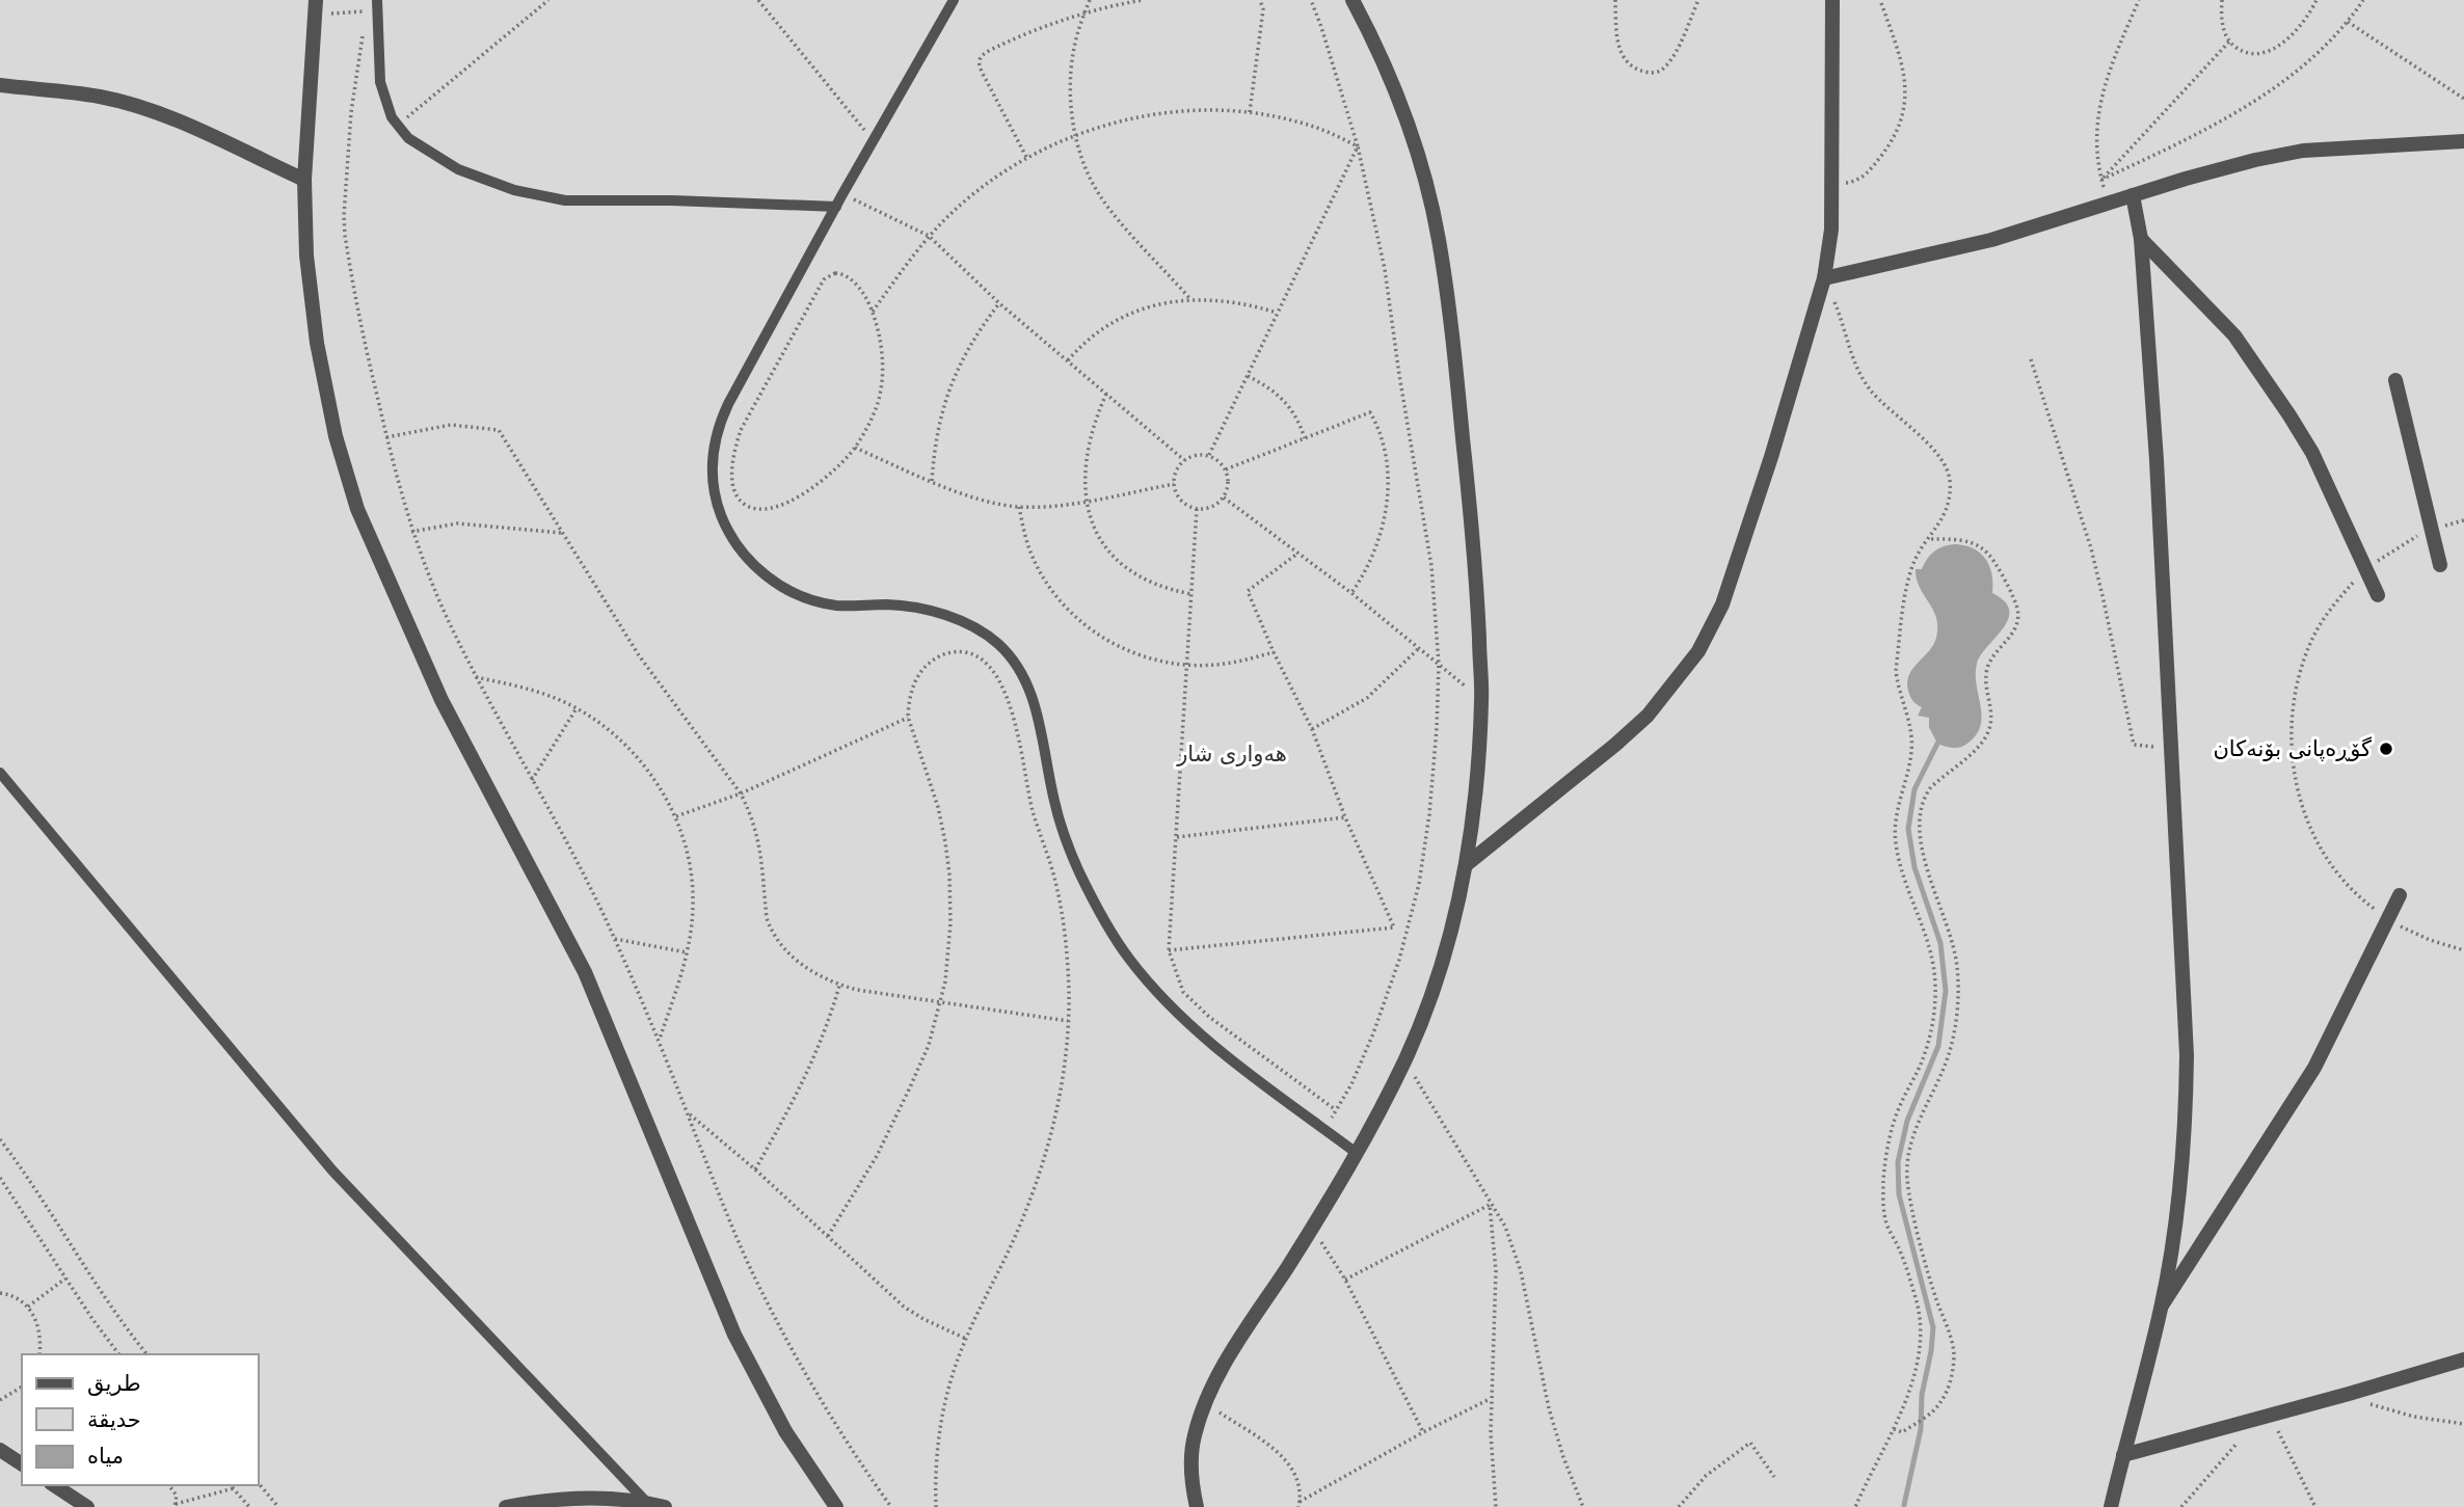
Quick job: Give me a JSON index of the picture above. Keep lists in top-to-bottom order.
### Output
{
  "parks": ["هەواری شار"],
  "places": ["گۆڕەپانی بۆنەکان"],
  "legend": ["طريق", "حديقة", "مياه"]
}
